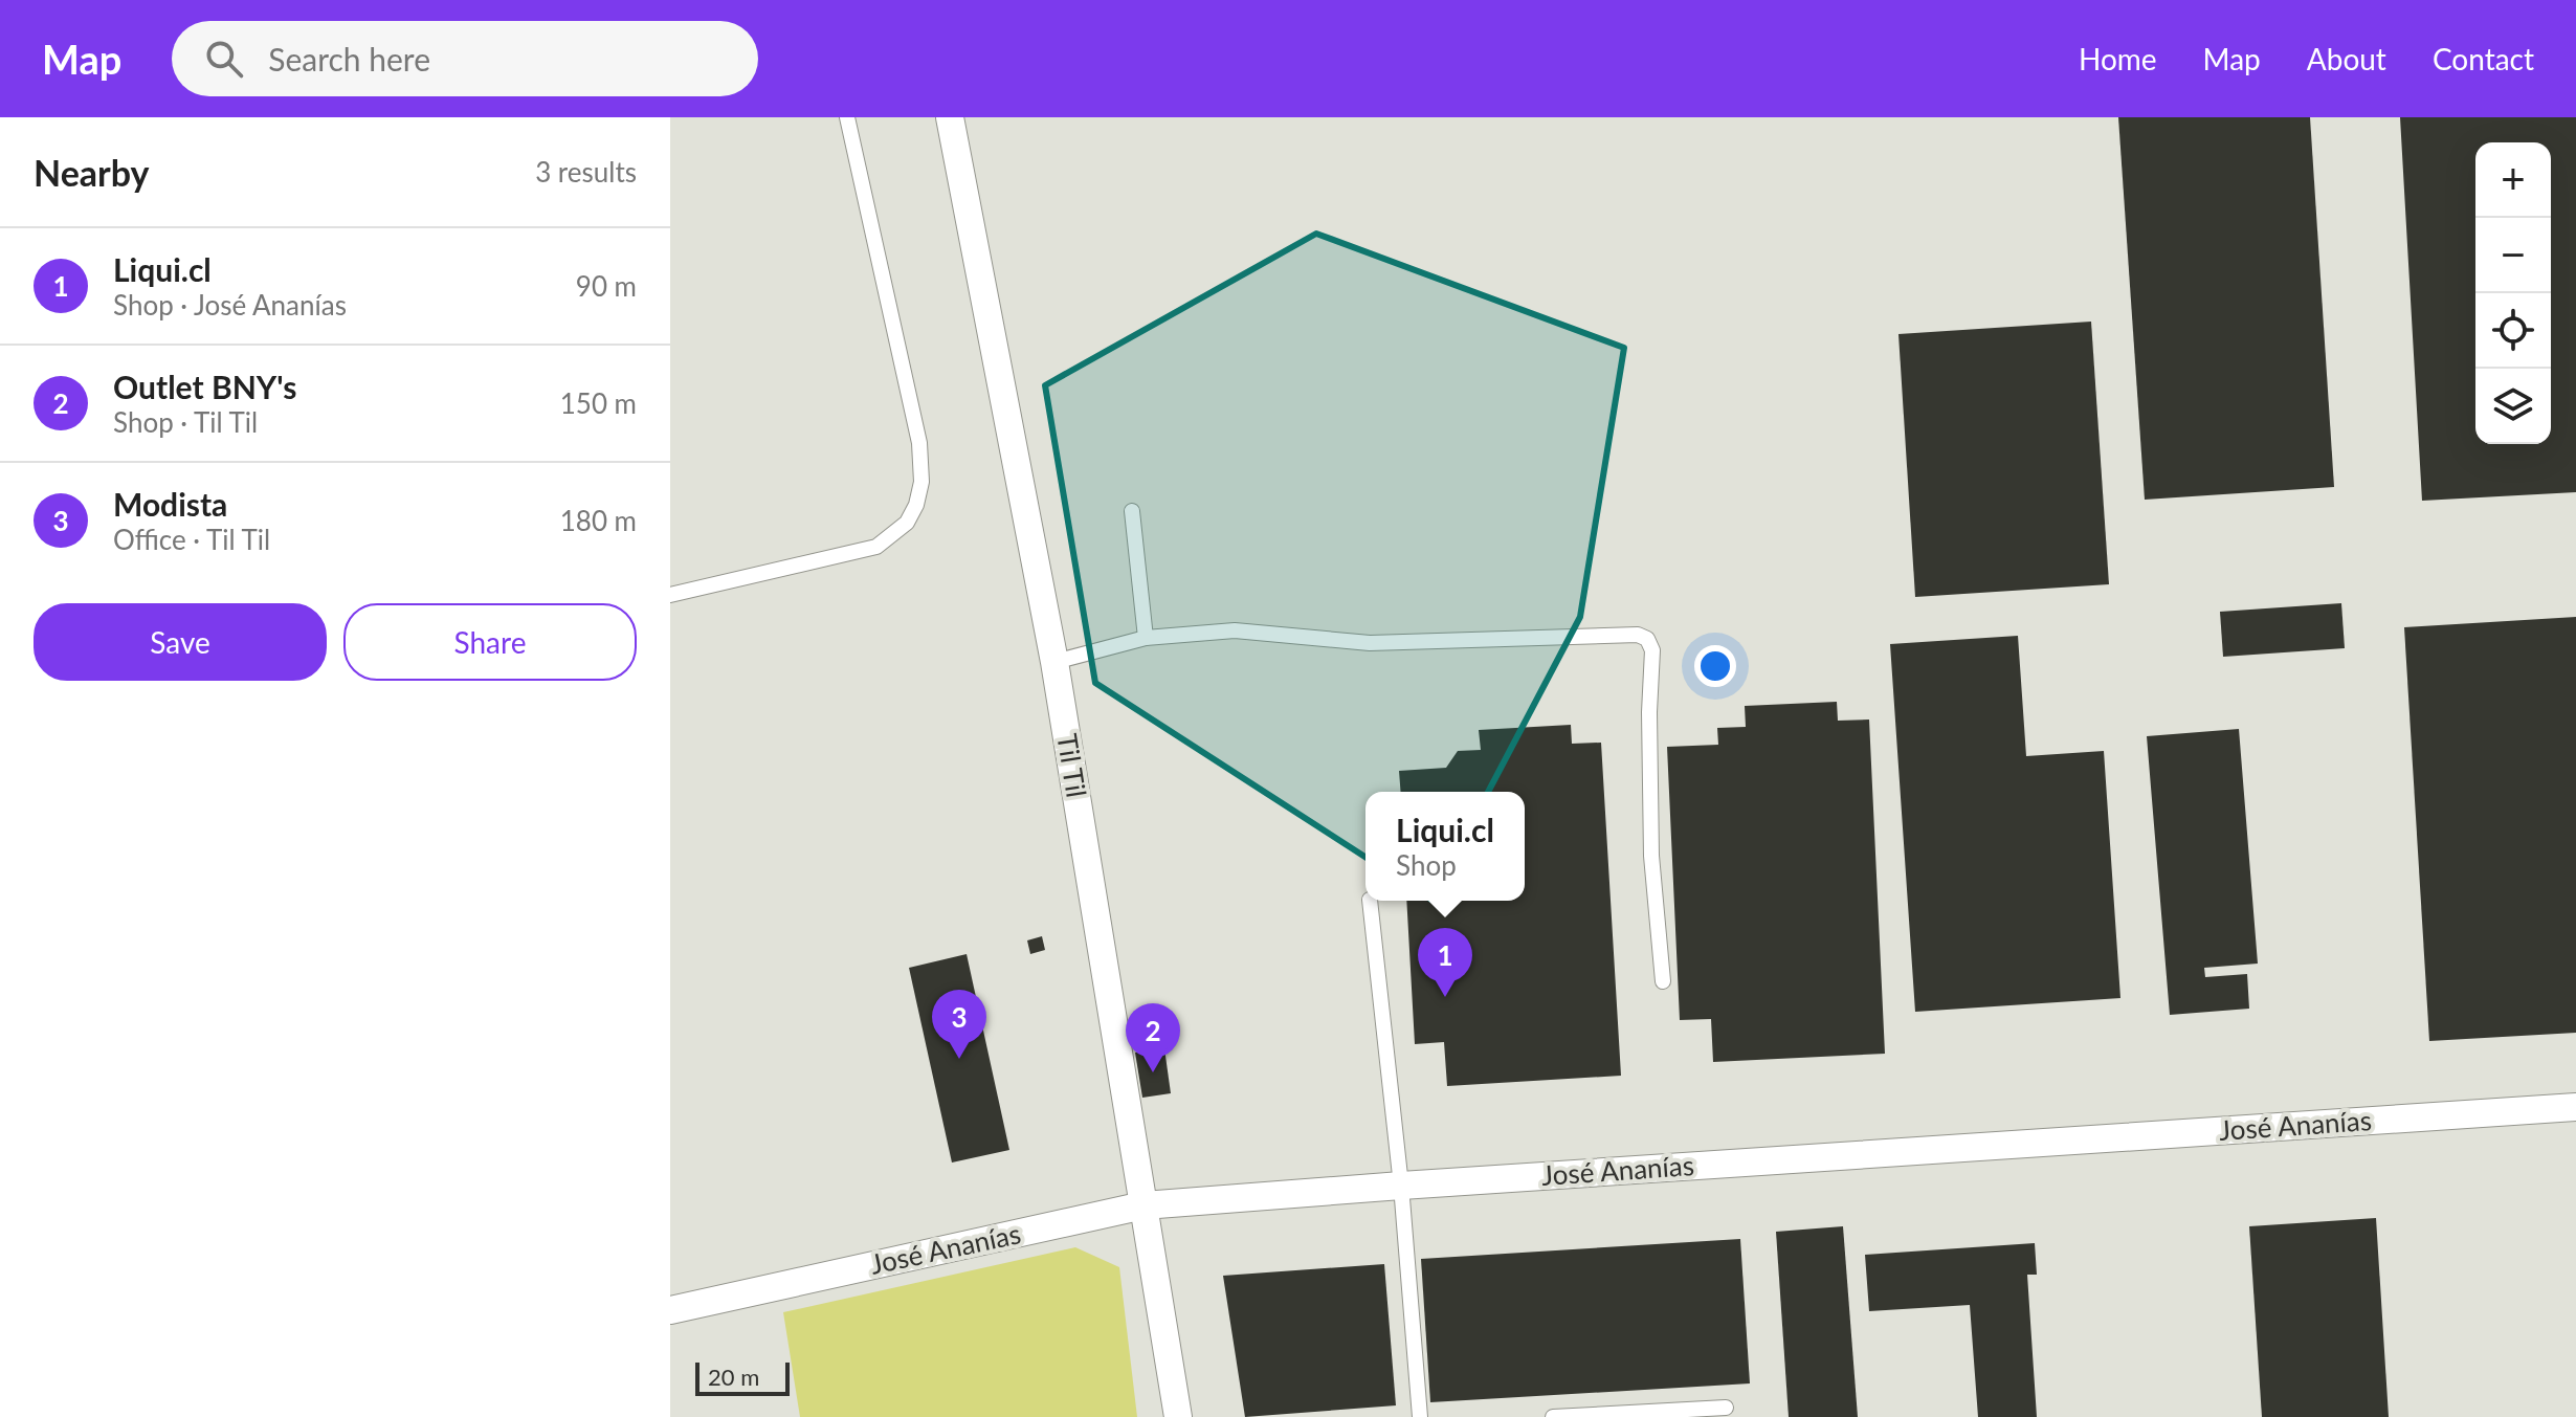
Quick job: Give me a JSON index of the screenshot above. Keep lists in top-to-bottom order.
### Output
{
  "streets": {
    "street": ["Til Til", "José Ananías"]
  },
  "crossings": [
    ["Til Til", "José Ananías"]
  ],
  "scale_bar": "20 m",
  "page": {
    "header": "Map",
    "search": "Search here",
    "nav": [
      "Home",
      "Map",
      "About",
      "Contact"
    ],
    "heading": ["Nearby", "3 results"],
    "map_buttons": ["+", "−"],
    "list": [
      {
        "mark": "1",
        "name": "Liqui.cl",
        "note": "Shop · José Ananías",
        "value": "90 m"
      },
      {
        "mark": "2",
        "name": "Outlet BNY's",
        "note": "Shop · Til Til",
        "value": "150 m"
      },
      {
        "mark": "3",
        "name": "Modista",
        "note": "Office · Til Til",
        "value": "180 m"
      }
    ],
    "buttons": ["Save", "Share"],
    "popup": ["Liqui.cl", "Shop"],
    "pins": ["1", "3", "2"],
    "scale": "20 m"
  }
}
